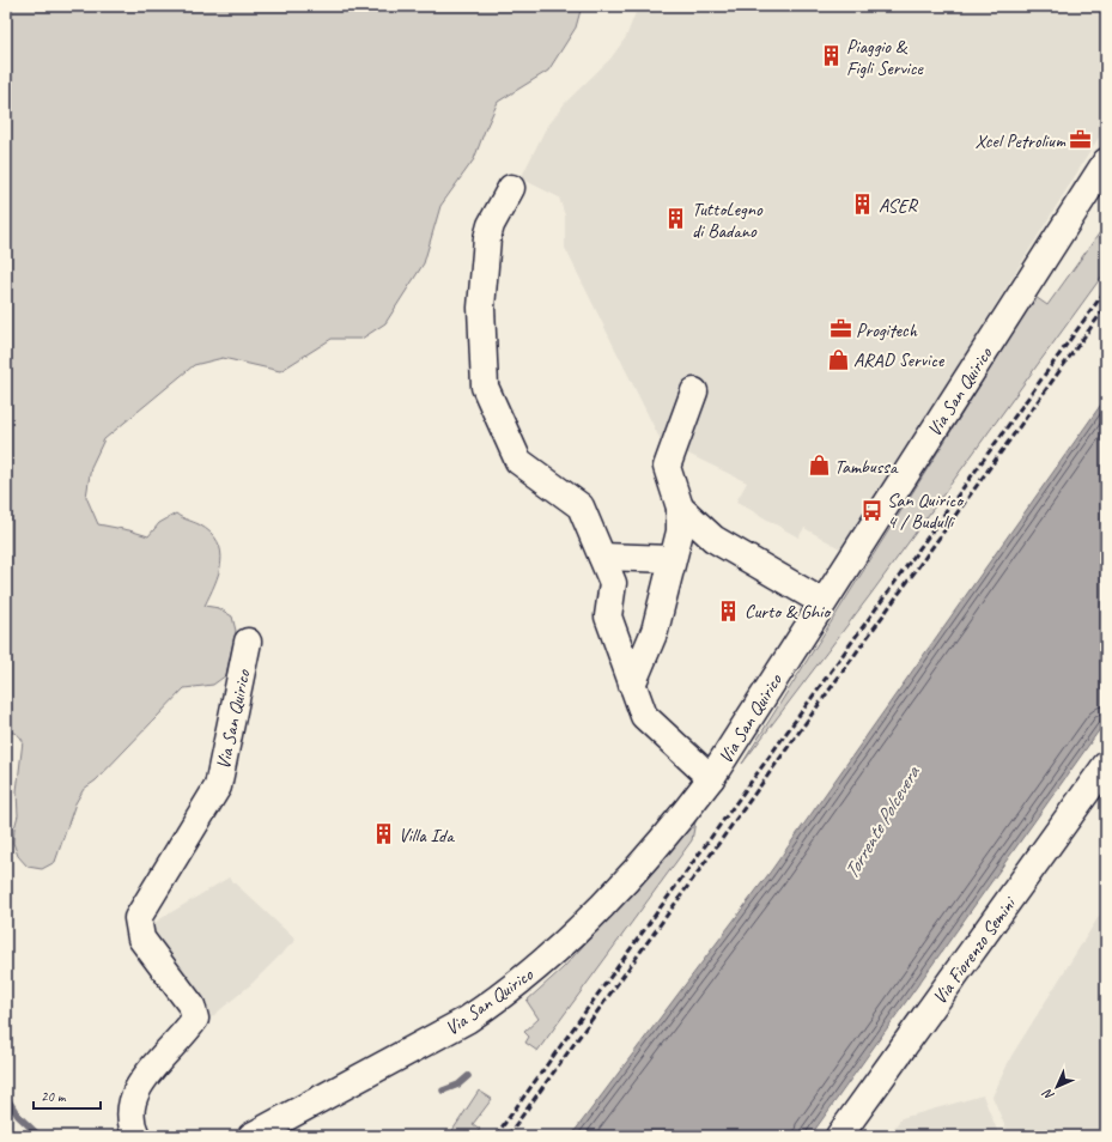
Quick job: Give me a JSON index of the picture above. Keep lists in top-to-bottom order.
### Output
{
  "streets": {
    "street": ["Via San Quirico", "Via Fiorenzo Semini"]
  },
  "water": ["Torrente Polcevera"],
  "places": {
    "building": [
      "Piaggio & Figli Service",
      "ASER",
      "TuttoLegno di Badano",
      "Curto & Ghio",
      "Villa Ida"
    ],
    "office": ["Xcel Petrolium", "Progitech"],
    "shop": ["ARAD Service", "Tambussa"],
    "bus stop": ["San Quirico 4 / Budulli"]
  },
  "scale_bar": "20 m",
  "north": "bottom left"
}
